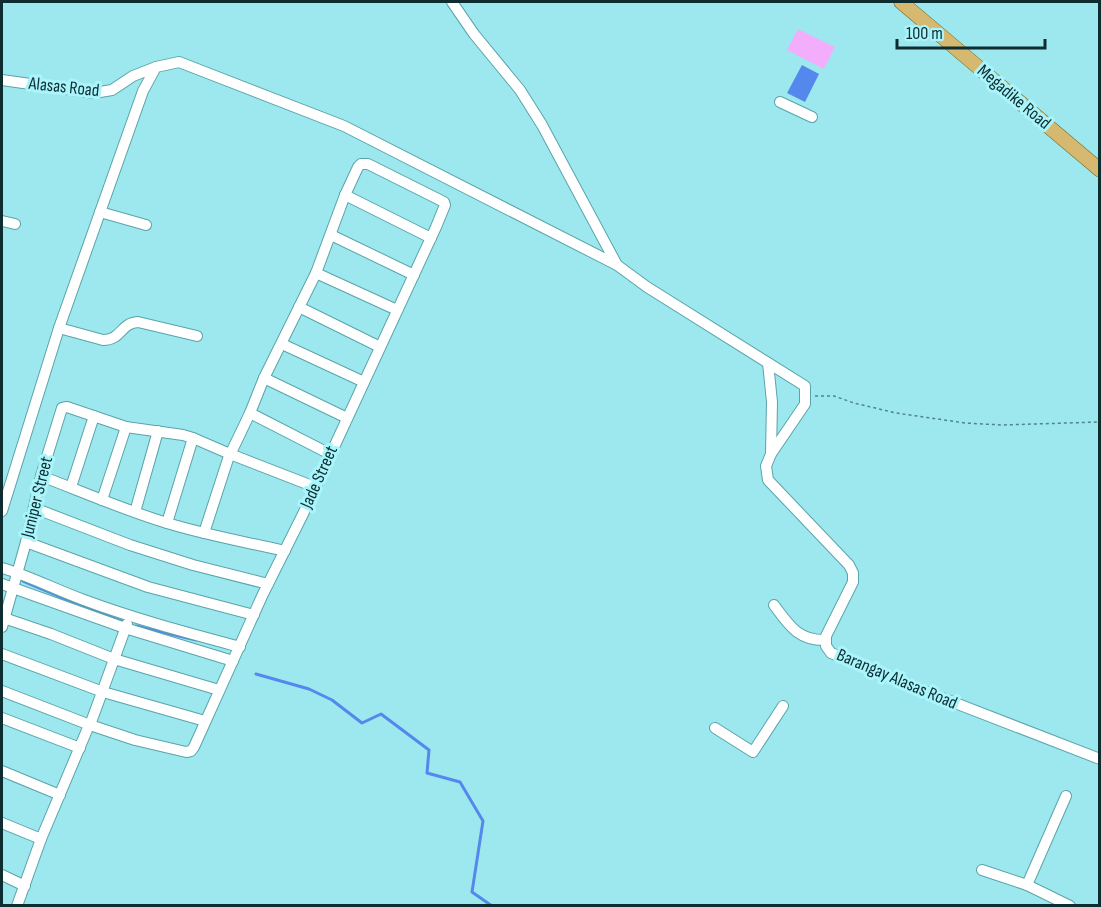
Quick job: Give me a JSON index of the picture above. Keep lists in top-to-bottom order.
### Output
{
  "streets": {
    "main road": ["Megadike Road"],
    "street": [
      "Alasas Road",
      "Jade Street",
      "Juniper Street",
      "Barangay Alasas Road"
    ]
  },
  "scale_bar": "100 m"
}
